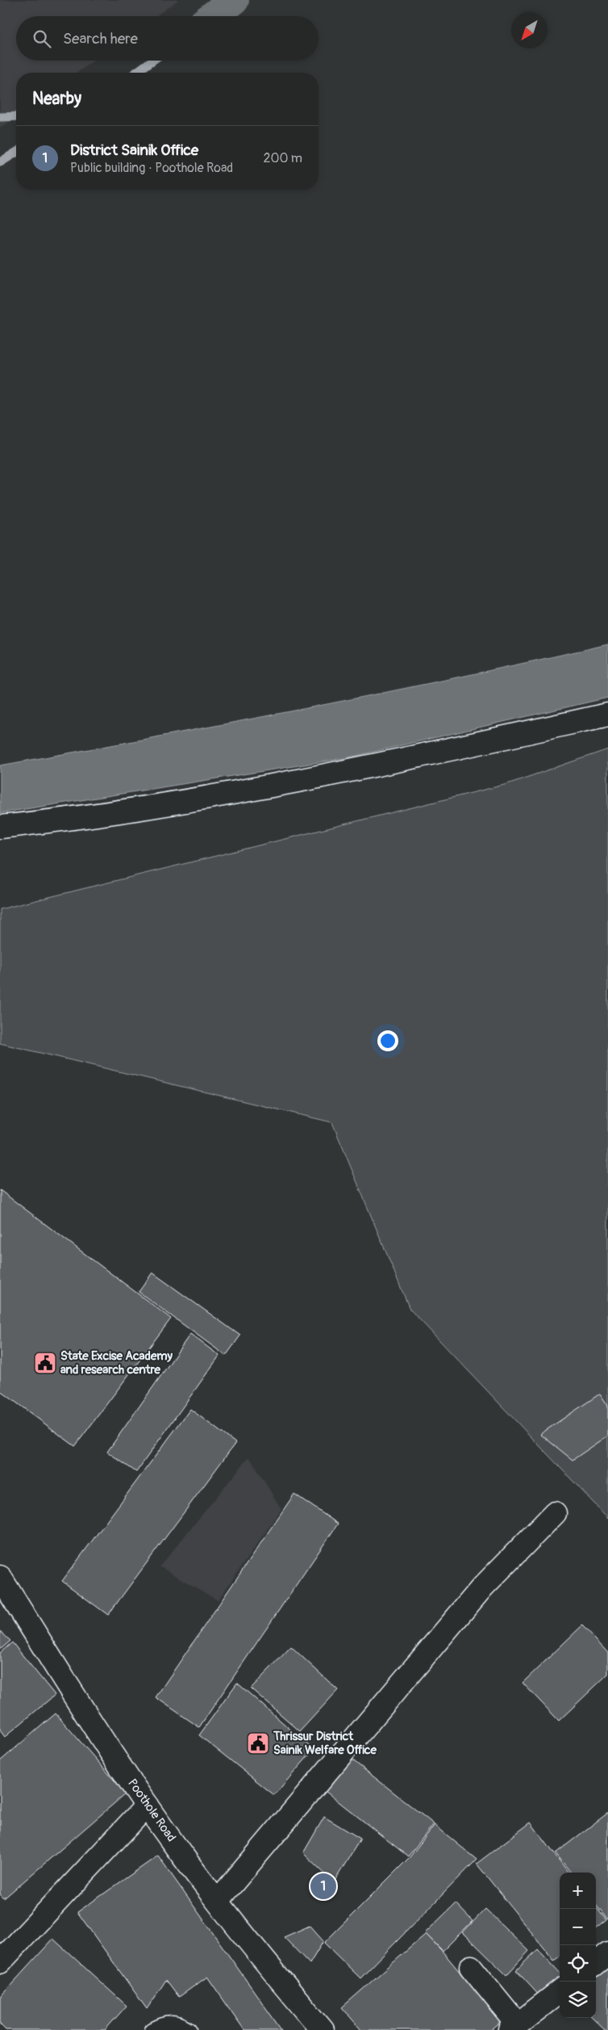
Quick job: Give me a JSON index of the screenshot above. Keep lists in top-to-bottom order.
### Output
{
  "streets": {
    "street": ["Poothole Road"]
  },
  "places": {
    "public building": ["State Excise Academy and research centre", "Thrissur District Sainik Welfare Office"]
  },
  "north": "bottom left",
  "page": {
    "search": "Search here",
    "heading": "Nearby",
    "list": [
      {
        "mark": "1",
        "name": "District Sainik Office",
        "note": "Public building · Poothole Road",
        "value": "200 m"
      }
    ],
    "pins": "1",
    "map_buttons": ["+", "−"]
  }
}
